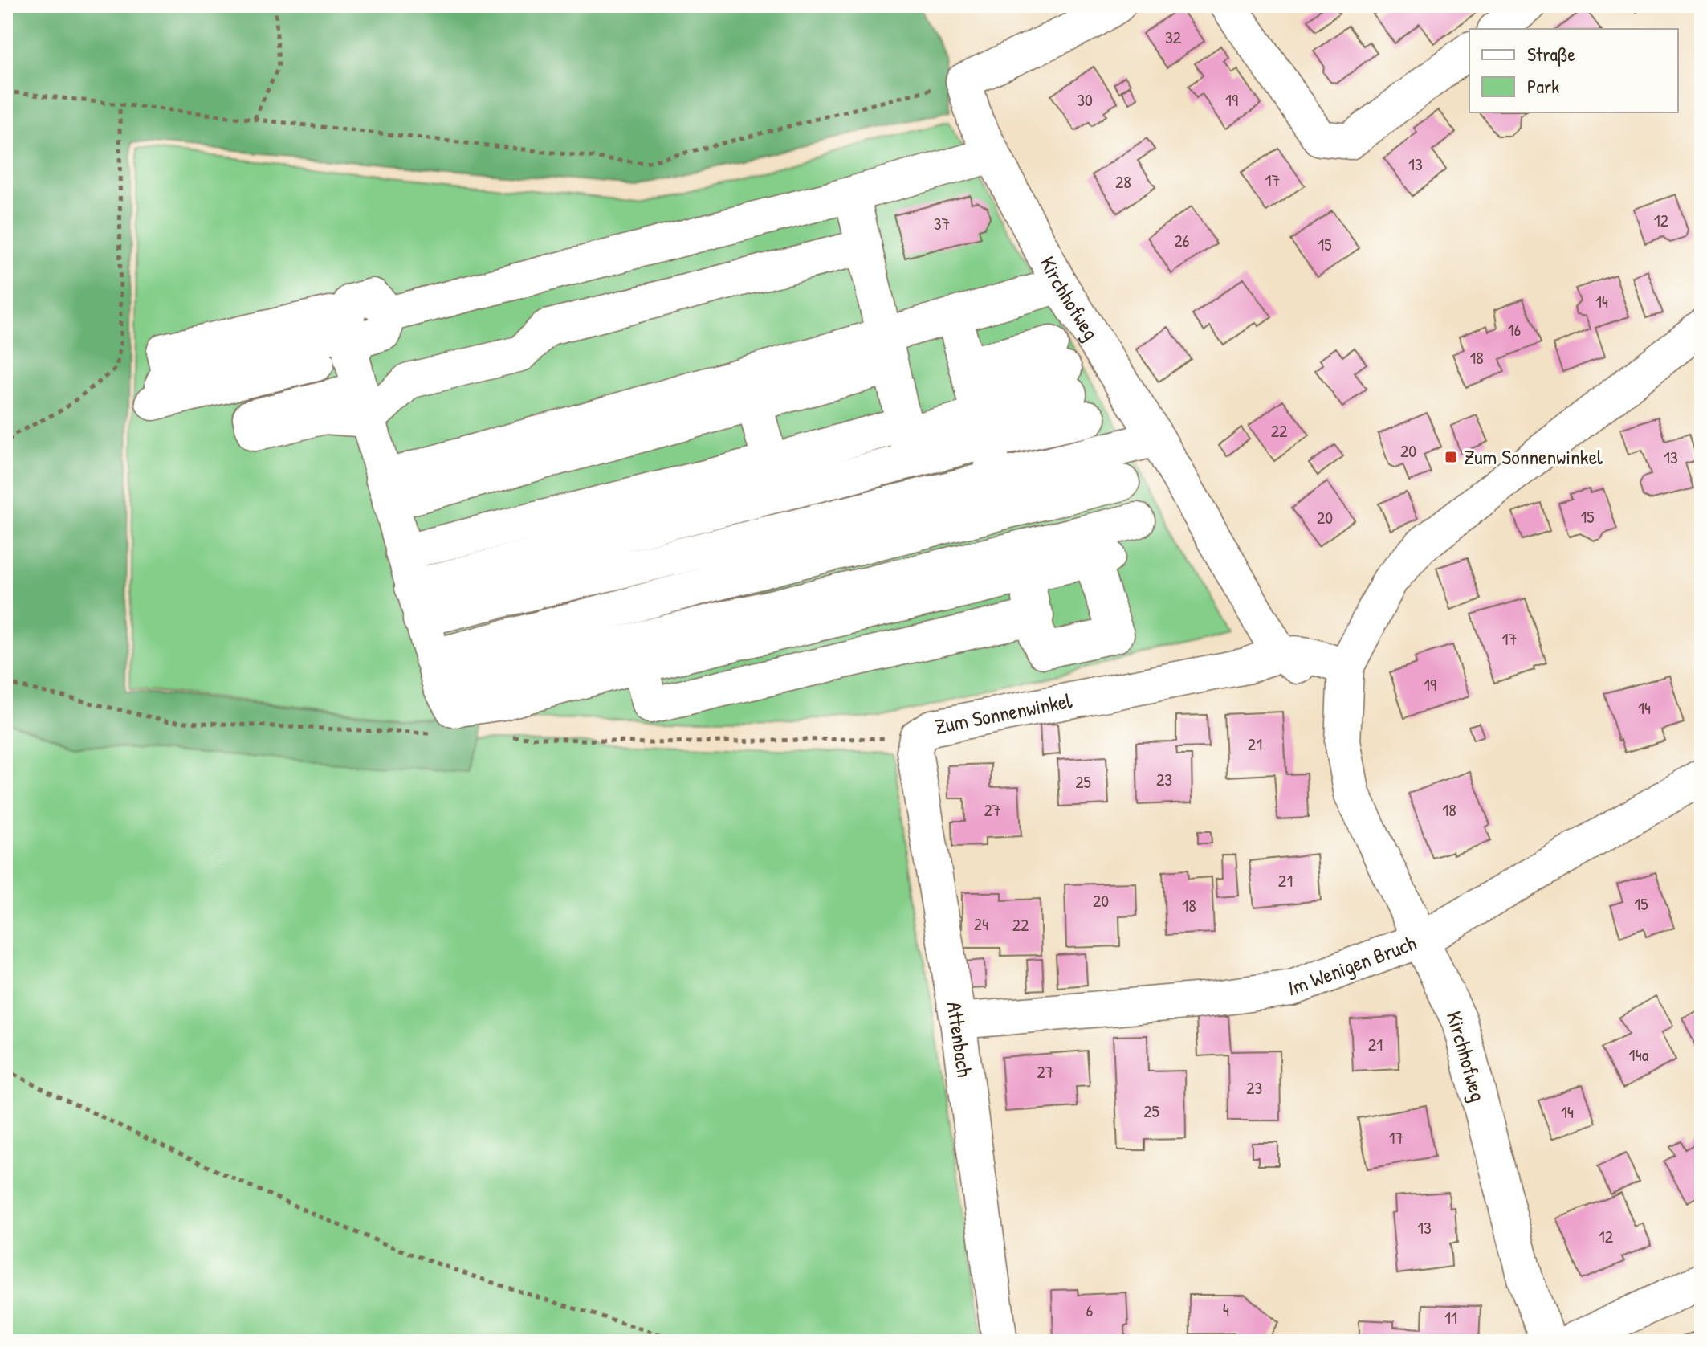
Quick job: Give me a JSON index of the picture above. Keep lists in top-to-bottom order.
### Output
{
  "streets": {
    "street": [
      "Kirchhofweg",
      "Zum Sonnenwinkel",
      "Im Wenigen Bruch",
      "Attenbach"
    ]
  },
  "crossings": [
    ["Kirchhofweg", "Zum Sonnenwinkel"],
    ["Kirchhofweg", "Im Wenigen Bruch"],
    ["Zum Sonnenwinkel", "Attenbach"],
    ["Im Wenigen Bruch", "Attenbach"]
  ],
  "places": {
    "transit": ["Zum Sonnenwinkel"]
  },
  "house_numbers": [
    "32",
    "30",
    "19",
    "13",
    "17",
    "28",
    "12",
    "37",
    "26",
    "15",
    "14",
    "16",
    "18",
    "22",
    "20",
    "13",
    "15",
    "20",
    "17",
    "19",
    "14",
    "21",
    "23",
    "25",
    "27",
    "18",
    "21",
    "20",
    "15",
    "18",
    "24",
    "22",
    "21",
    "14a",
    "27",
    "23",
    "25",
    "14",
    "17",
    "13",
    "12",
    "4",
    "6",
    "11"
  ],
  "legend": ["Straße", "Park"]
}
